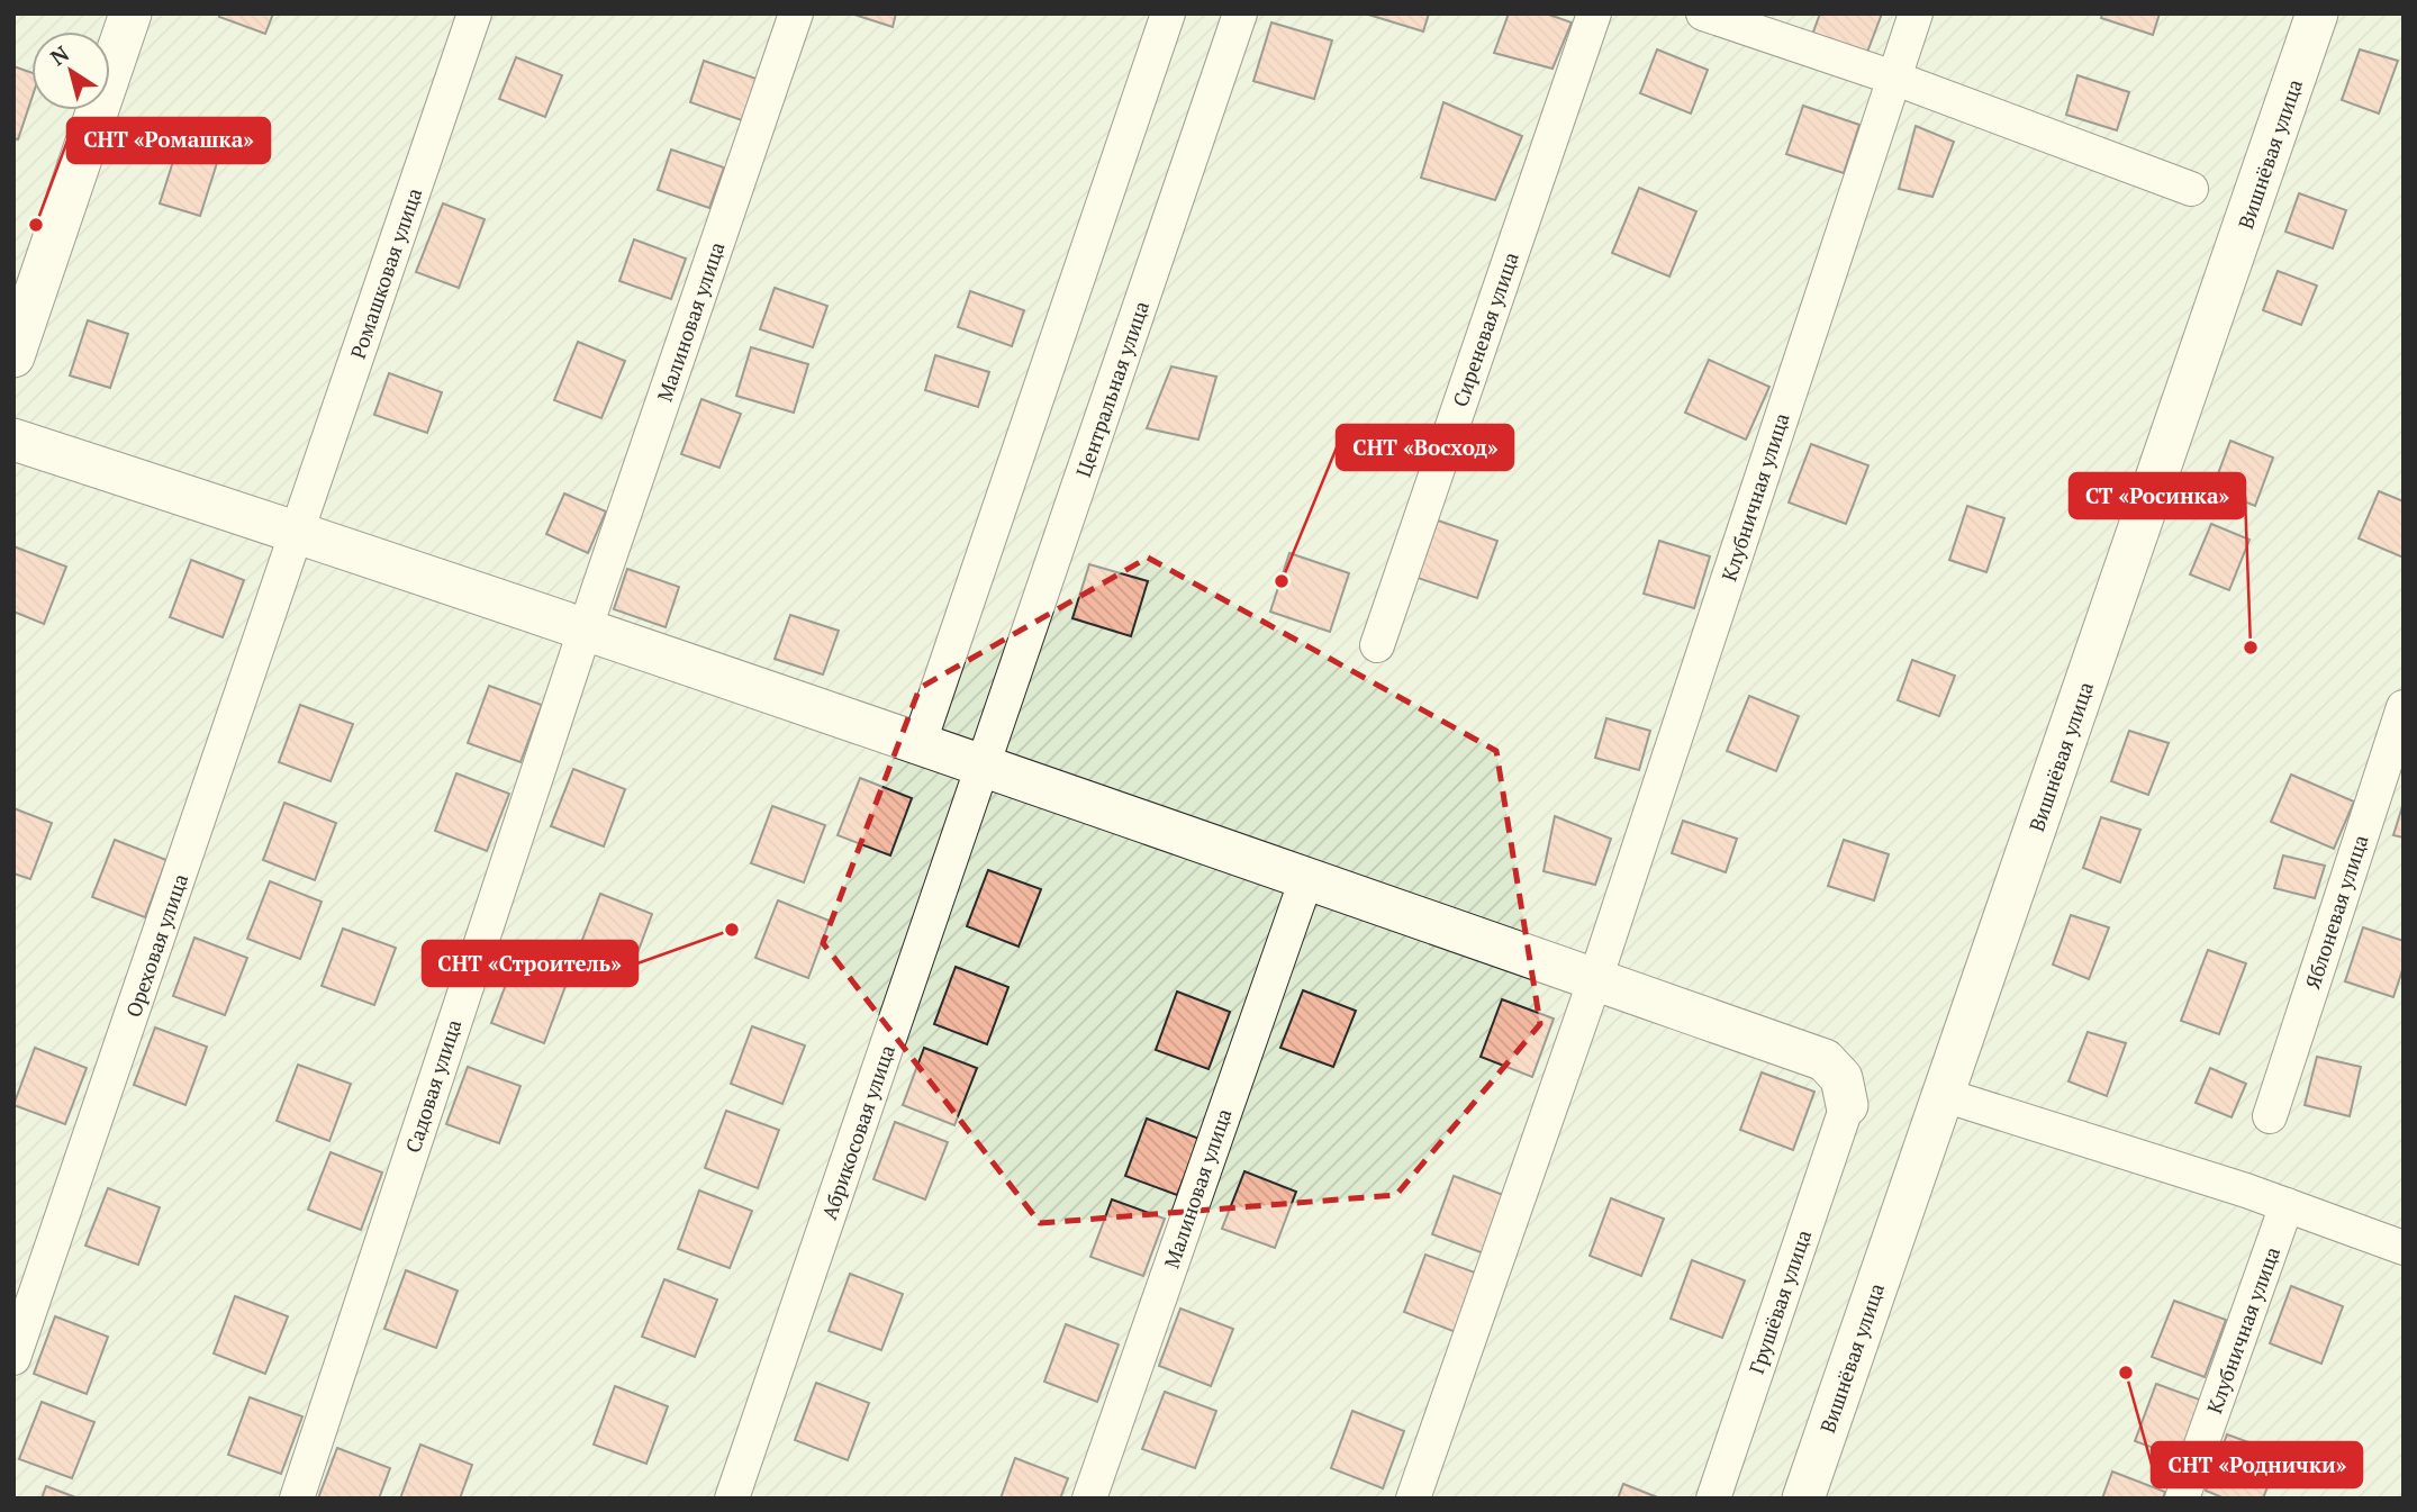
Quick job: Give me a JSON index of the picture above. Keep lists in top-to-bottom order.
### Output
{
  "streets": {
    "street": [
      "Вишнёвая улица",
      "Ромашковая улица",
      "Малиновая улица",
      "Сиреневая улица",
      "Центральная улица",
      "Клубничная улица",
      "Яблоневая улица",
      "Ореховая улица",
      "Садовая улица",
      "Абрикосовая улица",
      "Грушёвая улица"
    ]
  },
  "crossings": [
    ["Ромашковая улица", "Ореховая улица"],
    ["Малиновая улица", "Садовая улица"],
    ["Центральная улица", "Абрикосовая улица"]
  ],
  "places": [
    "СНТ «Ромашка»",
    "СНТ «Восход»",
    "СТ «Росинка»",
    "СНТ «Строитель»",
    "СНТ «Роднички»"
  ],
  "north": "top left"
}
